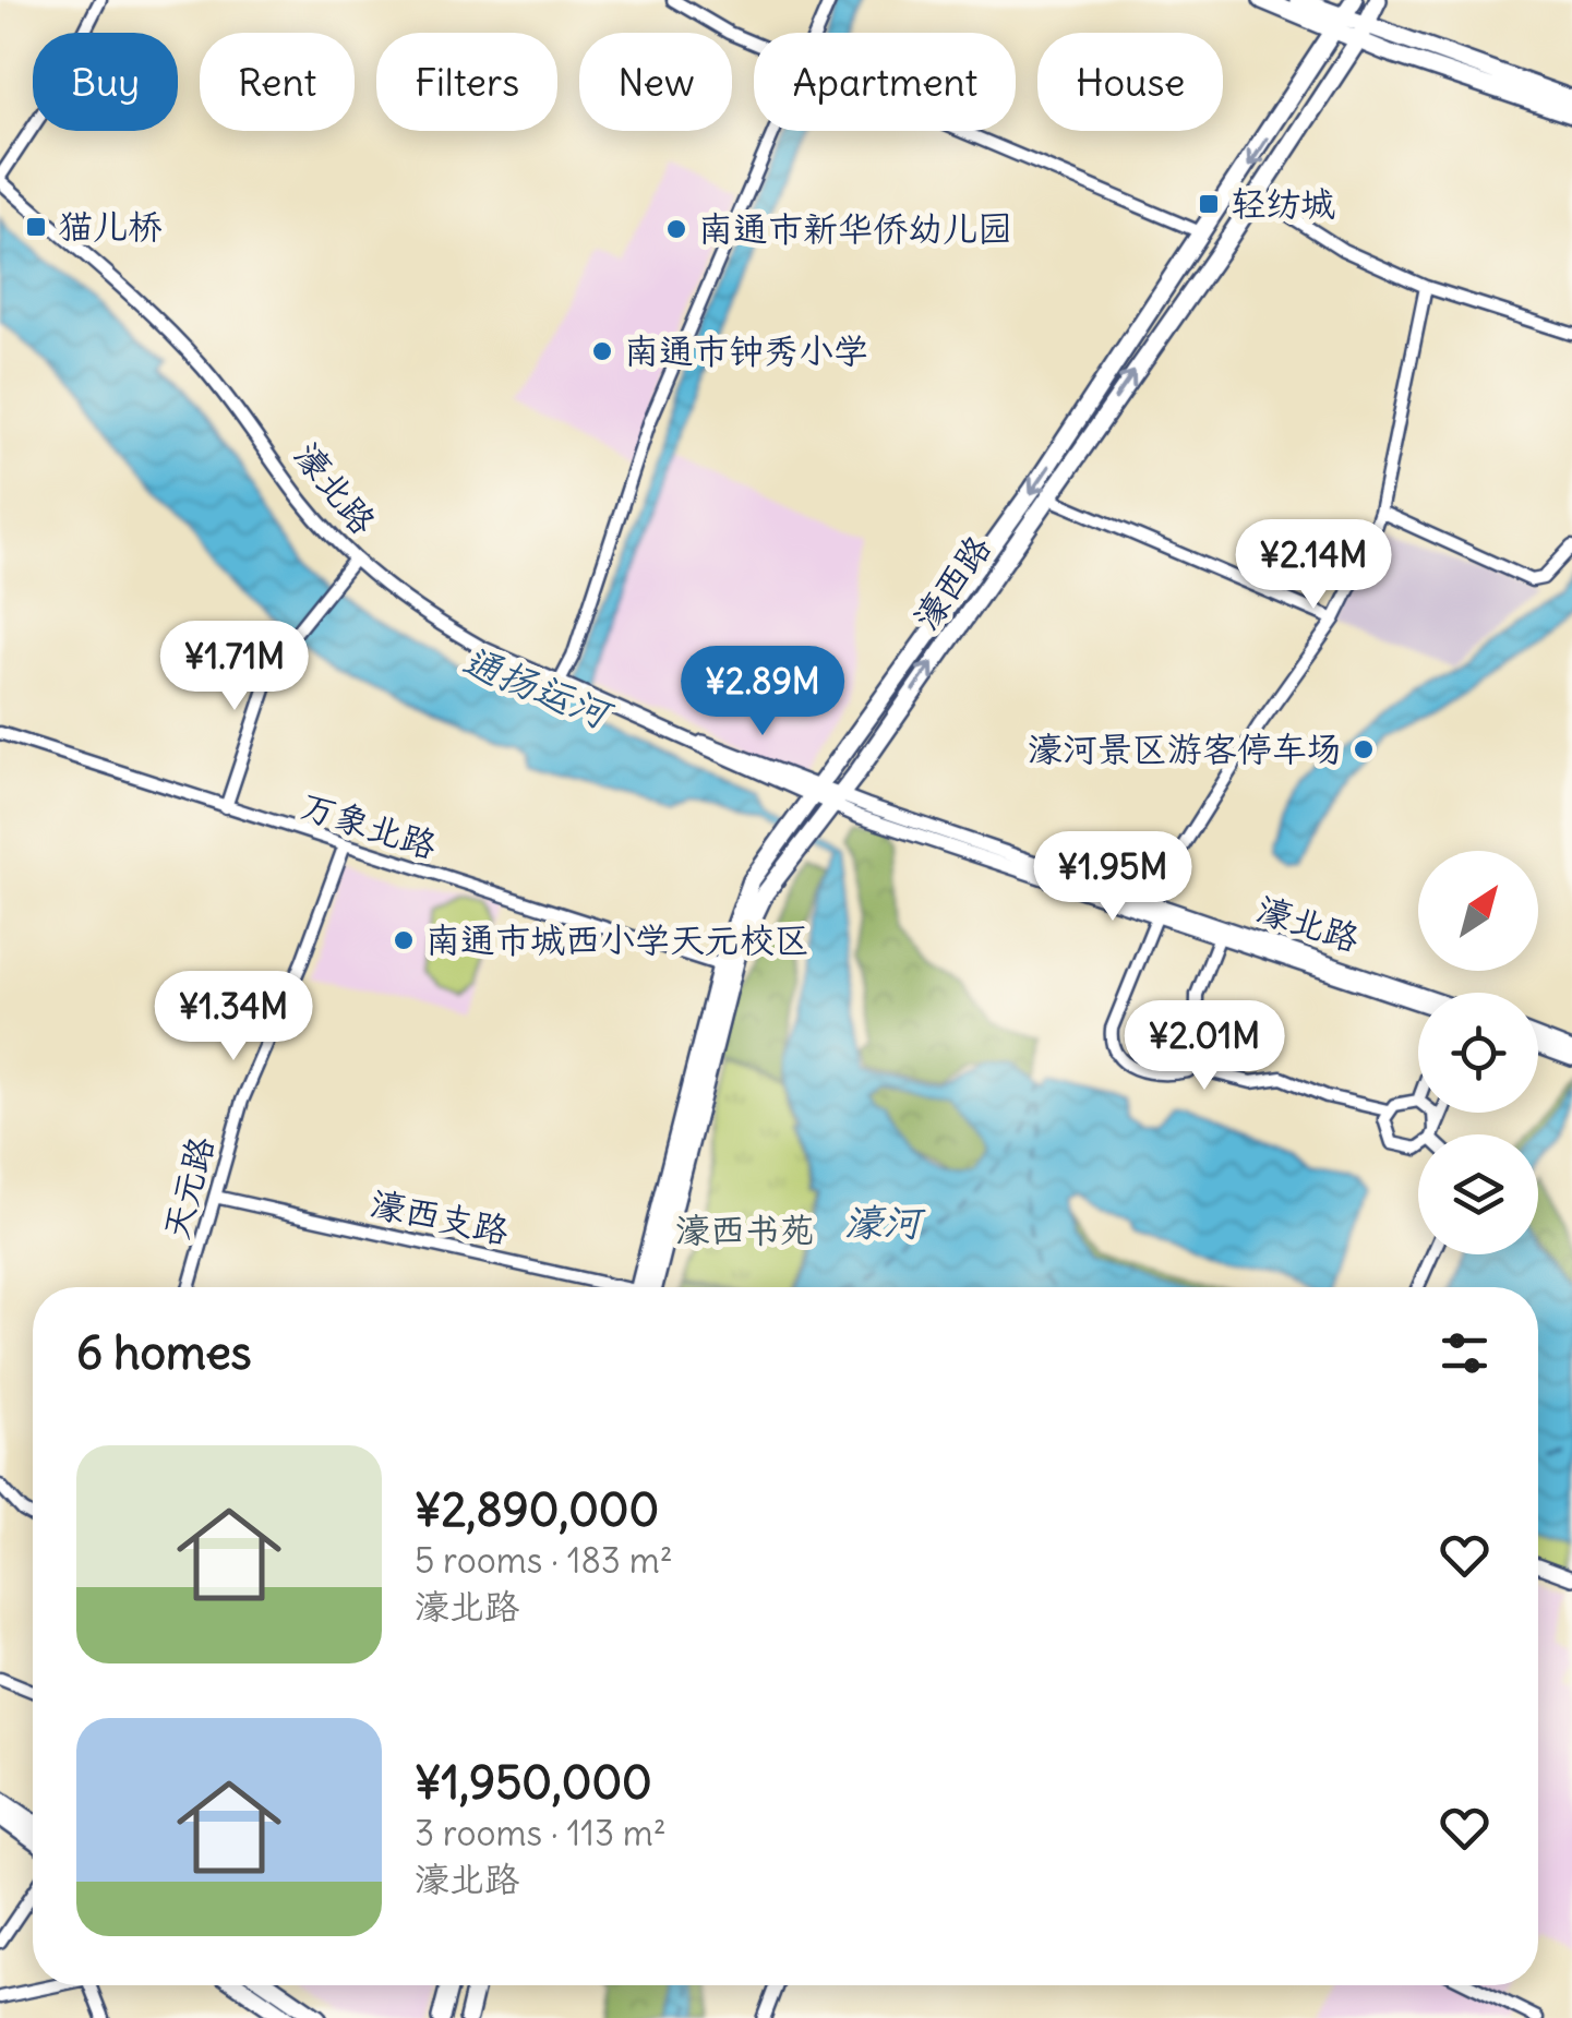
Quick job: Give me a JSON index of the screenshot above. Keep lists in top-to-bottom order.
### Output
{
  "streets": {
    "main road": ["濠西路"],
    "street": [
      "濠北路",
      "万象北路",
      "天元路",
      "濠西支路"
    ]
  },
  "crossings": [
    ["濠北路", "濠西路"],
    ["濠西路", "万象北路"],
    ["万象北路", "天元路"],
    ["天元路", "濠西支路"]
  ],
  "water": ["通扬运河", "濠河"],
  "parks": ["濠西书苑"],
  "places": {
    "transit": ["轻纺城", "猫儿桥"],
    "other": [
      "南通市新华侨幼儿园",
      "南通市钟秀小学",
      "濠河景区游客停车场",
      "南通市城西小学天元校区"
    ]
  },
  "north": "top right",
  "page": {
    "chip": [
      "Buy",
      "Rent",
      "Filters",
      "New",
      "Apartment",
      "House"
    ],
    "price": [
      "¥2.14M",
      "¥1.71M",
      "¥2.89M",
      "¥1.95M",
      "¥1.34M",
      "¥2.01M"
    ],
    "heading": "6 homes",
    "list": [
      {
        "name": "¥2,890,000",
        "note": "5 rooms · 183 m² · 濠北路"
      },
      {
        "name": "¥1,950,000",
        "note": "3 rooms · 113 m² · 濠北路"
      }
    ]
  }
}
